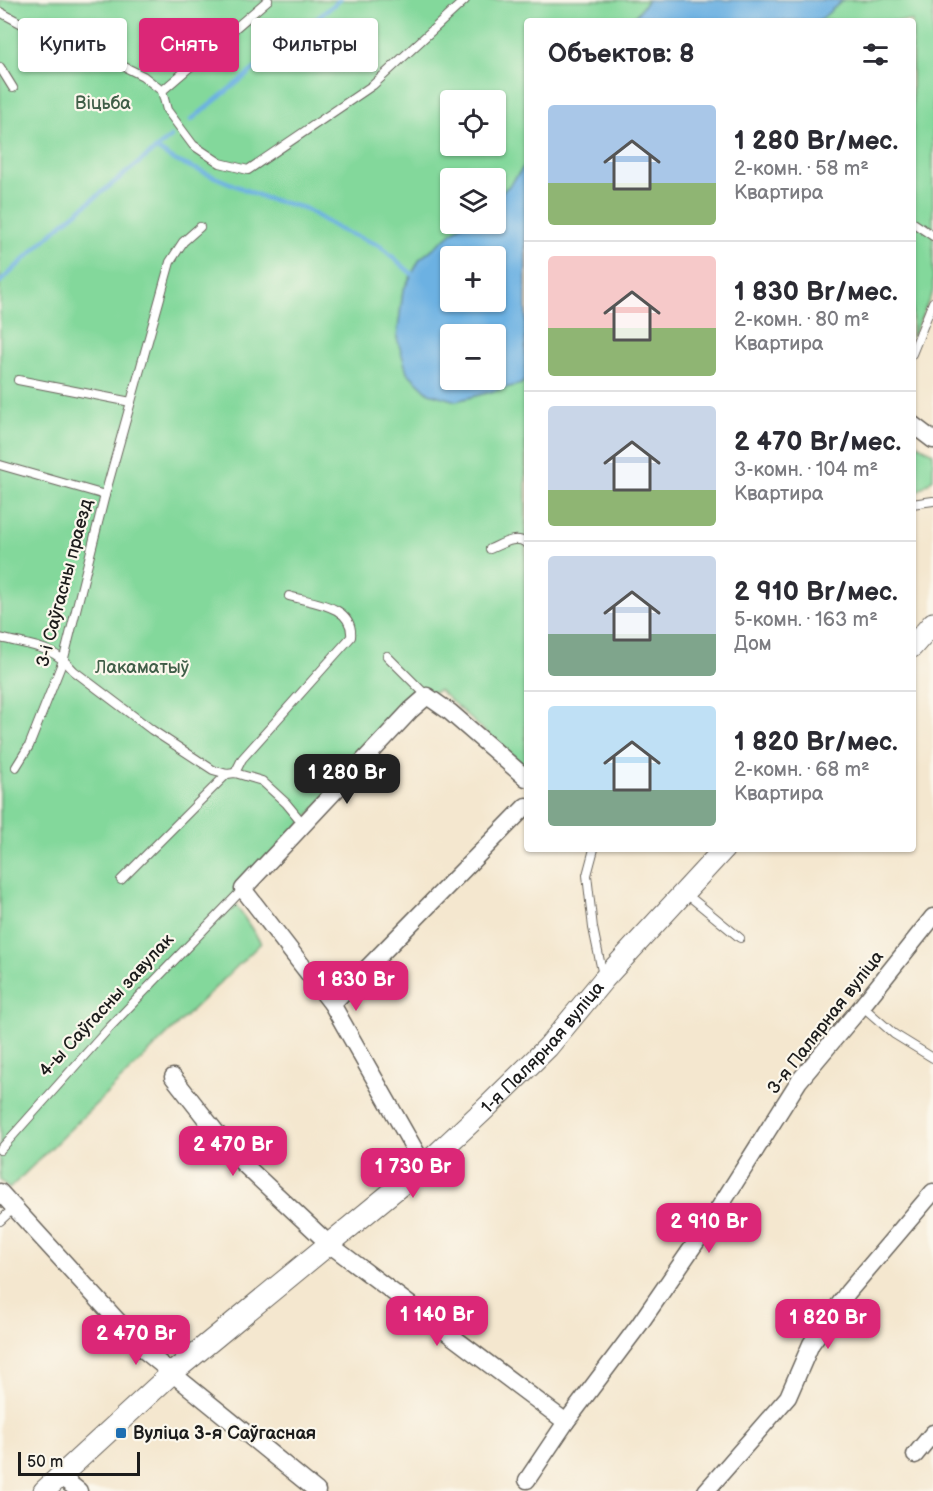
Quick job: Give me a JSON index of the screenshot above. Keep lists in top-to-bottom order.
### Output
{
  "streets": {
    "street": ["4-ы Саўгасны завулак", "3-я Палярная вуліца", "1-я Палярная вуліца"],
    "lane": ["3-і Саўгасны праезд"]
  },
  "parks": ["Віцьба", "Лакаматыў"],
  "places": {
    "transit": ["Вуліца 3-я Саўгасная"]
  },
  "scale_bar": "50 m",
  "page": {
    "chip": ["Купить", "Снять", "Фильтры"],
    "heading": "Объектов: 8",
    "map_buttons": ["+", "−"],
    "list": [
      {
        "name": "1 280 Br/мес.",
        "note": "2-комн. · 58 m² · Квартира"
      },
      {
        "name": "1 830 Br/мес.",
        "note": "2-комн. · 80 m² · Квартира"
      },
      {
        "name": "2 470 Br/мес.",
        "note": "3-комн. · 104 m² · Квартира"
      },
      {
        "name": "2 910 Br/мес.",
        "note": "5-комн. · 163 m² · Дом"
      },
      {
        "name": "1 820 Br/мес.",
        "note": "2-комн. · 68 m² · Квартира"
      }
    ],
    "price": [
      "1 280 Br",
      "1 830 Br",
      "2 470 Br",
      "1 730 Br",
      "2 910 Br",
      "1 140 Br",
      "1 820 Br",
      "2 470 Br"
    ],
    "scale": "50 m"
  }
}
